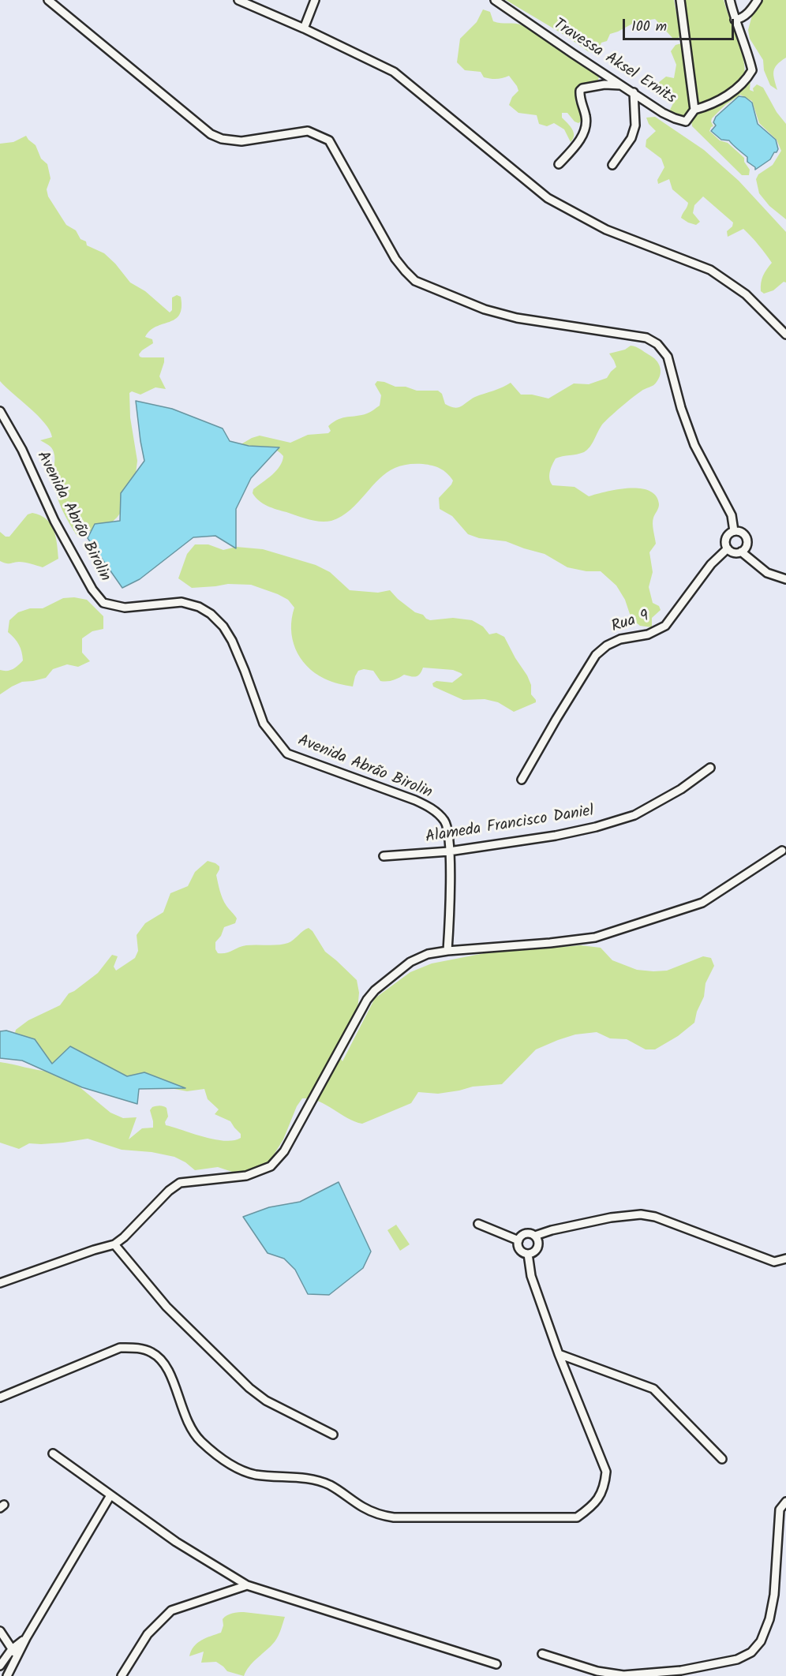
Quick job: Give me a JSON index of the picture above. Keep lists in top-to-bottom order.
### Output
{
  "streets": {
    "street": [
      "Travessa Aksel Ernits",
      "Avenida Abrão Birolin",
      "Rua 9",
      "Alameda Francisco Daniel"
    ]
  },
  "crossings": [
    ["Avenida Abrão Birolin", "Alameda Francisco Daniel"]
  ],
  "scale_bar": "100 m"
}
